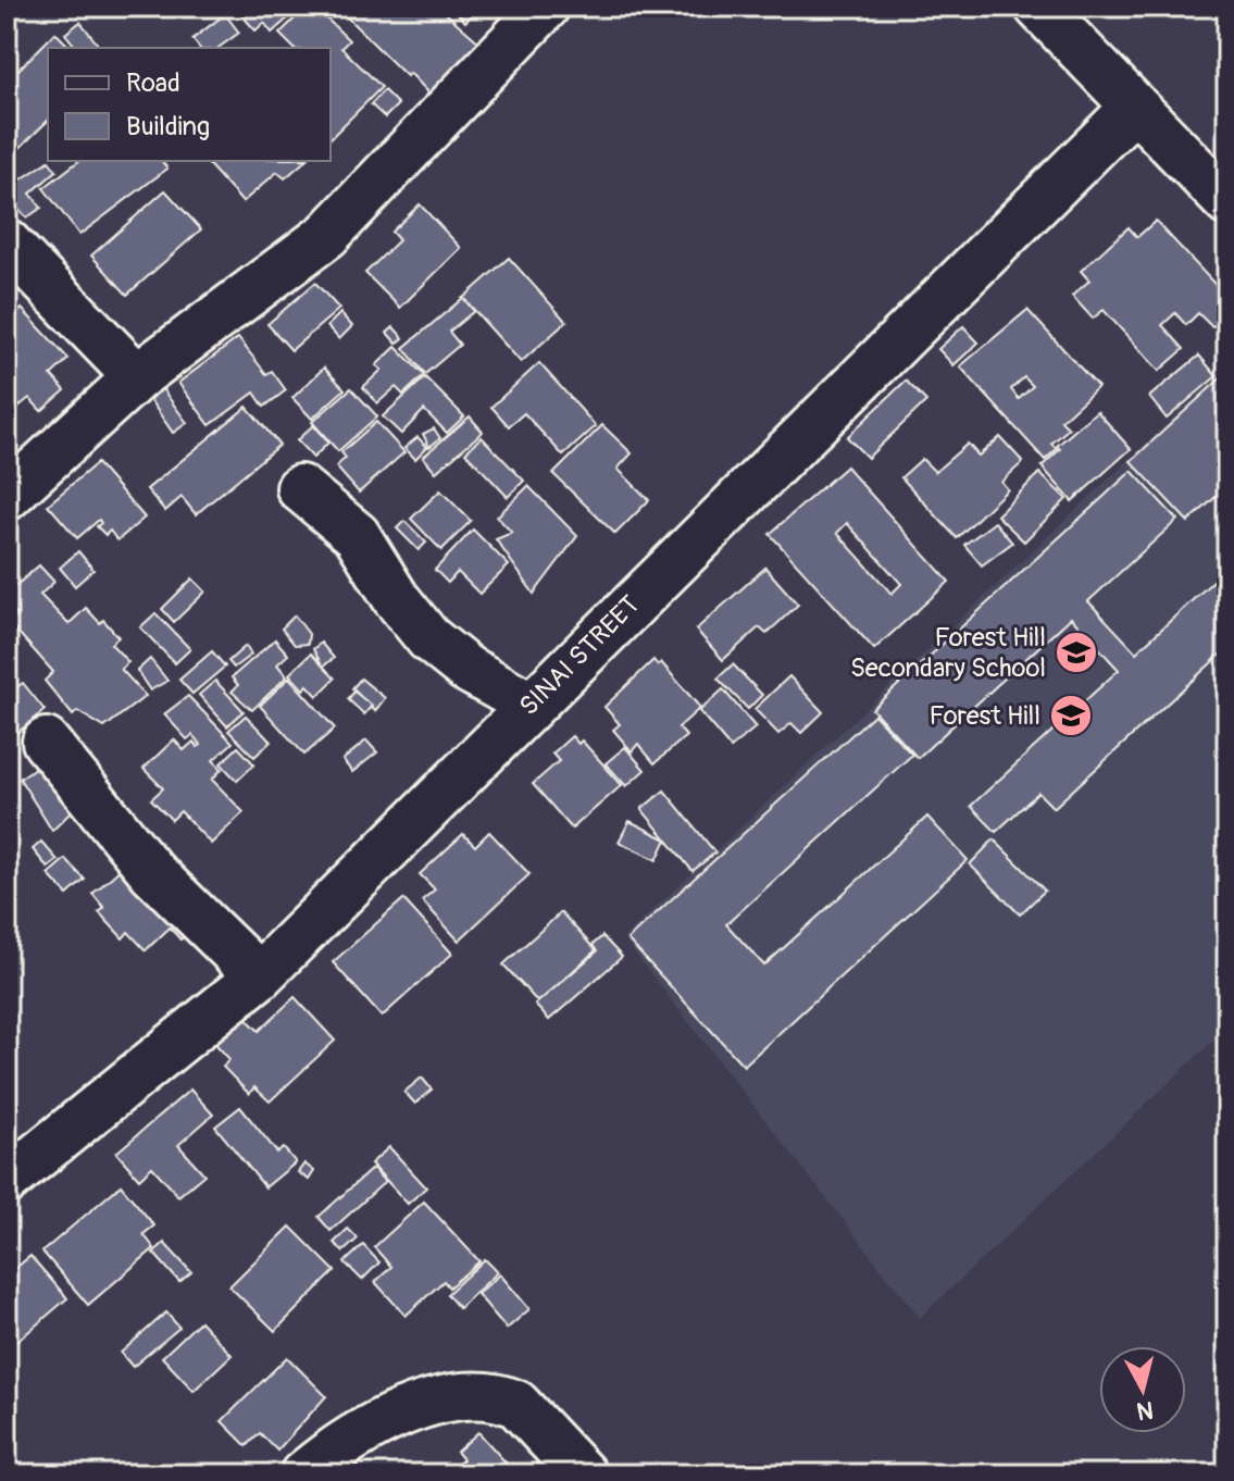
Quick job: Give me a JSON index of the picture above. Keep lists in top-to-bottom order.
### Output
{
  "streets": {
    "street": ["SINAI STREET"]
  },
  "places": {
    "school or university": ["Forest Hill Secondary School", "Forest Hill"]
  },
  "legend": ["Road", "Building"],
  "north": "bottom"
}
